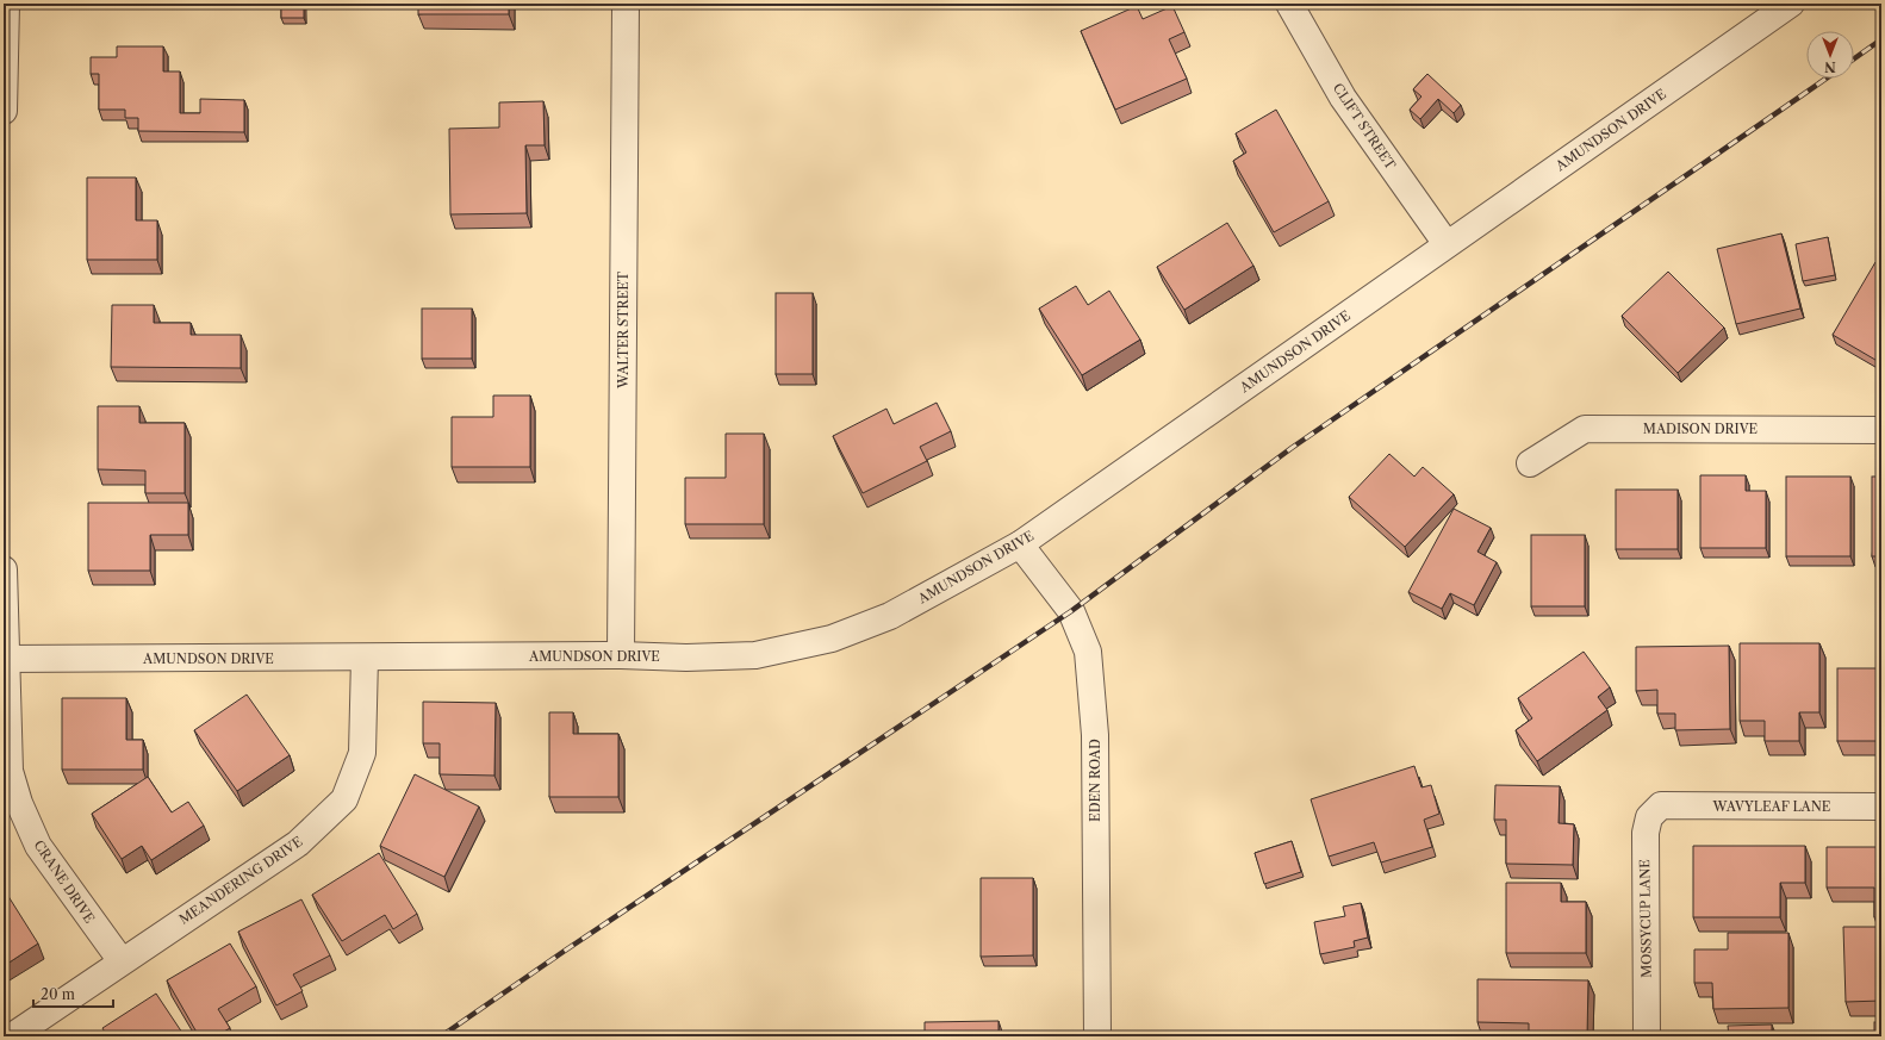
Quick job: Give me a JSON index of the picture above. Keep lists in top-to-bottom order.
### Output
{
  "streets": {
    "street": [
      "CLIFT STREET",
      "AMUNDSON DRIVE",
      "WALTER STREET",
      "MADISON DRIVE",
      "EDEN ROAD",
      "WAVYLEAF LANE",
      "MEANDERING DRIVE",
      "CRANE DRIVE",
      "MOSSYCUP LANE"
    ]
  },
  "crossings": [
    ["CLIFT STREET", "AMUNDSON DRIVE"],
    ["AMUNDSON DRIVE", "WALTER STREET"],
    ["AMUNDSON DRIVE", "EDEN ROAD"],
    ["AMUNDSON DRIVE", "MEANDERING DRIVE"],
    ["AMUNDSON DRIVE", "CRANE DRIVE"],
    ["WAVYLEAF LANE", "MOSSYCUP LANE"],
    ["MEANDERING DRIVE", "CRANE DRIVE"]
  ],
  "scale_bar": "20 m",
  "north": "bottom"
}
